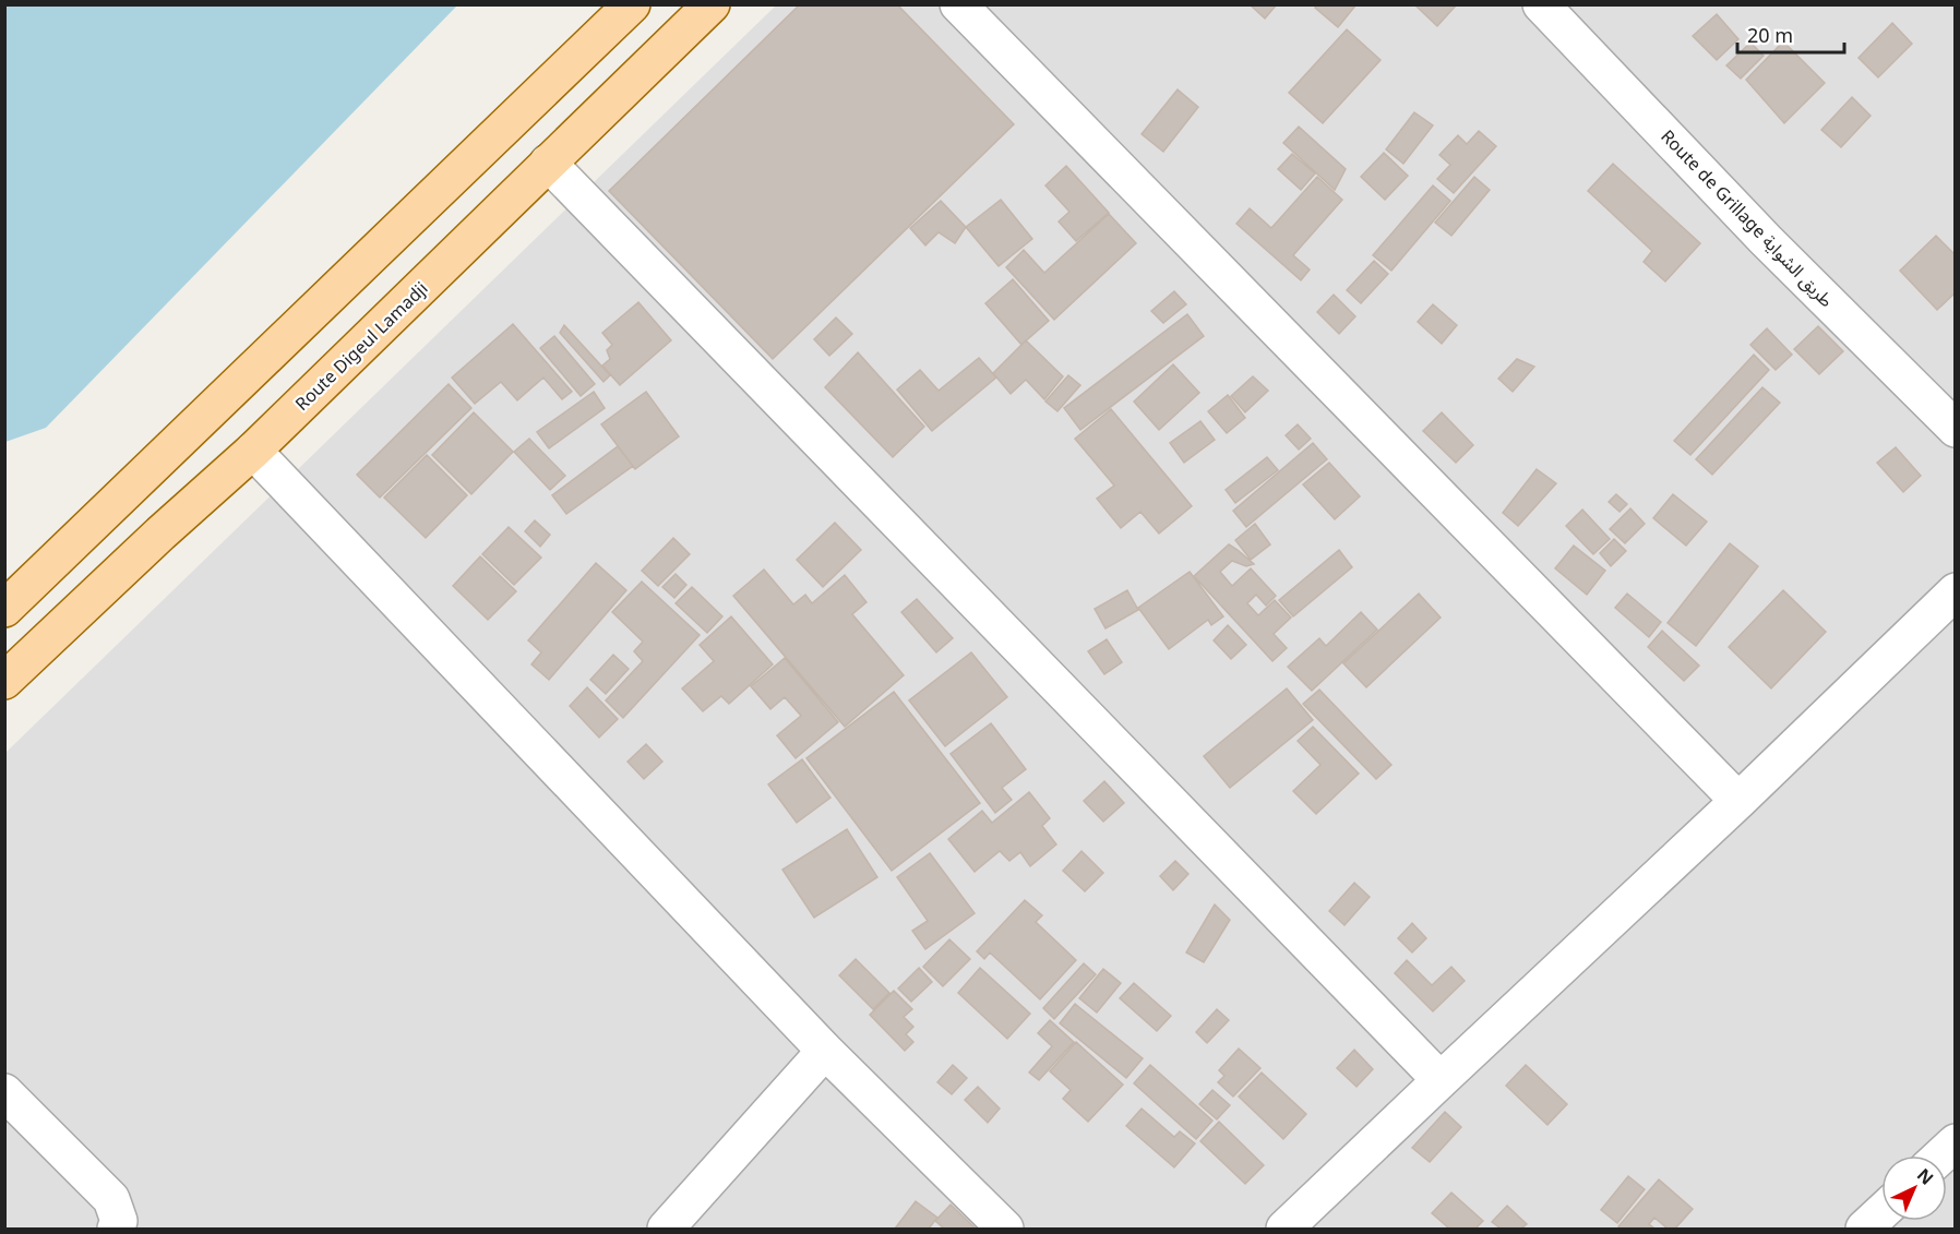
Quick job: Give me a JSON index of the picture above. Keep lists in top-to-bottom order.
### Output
{
  "streets": {
    "main road": ["Route Digeul Lamadji"],
    "street": ["Route de Grillage طريق الشواية"]
  },
  "scale_bar": "20 m",
  "north": "top right"
}
